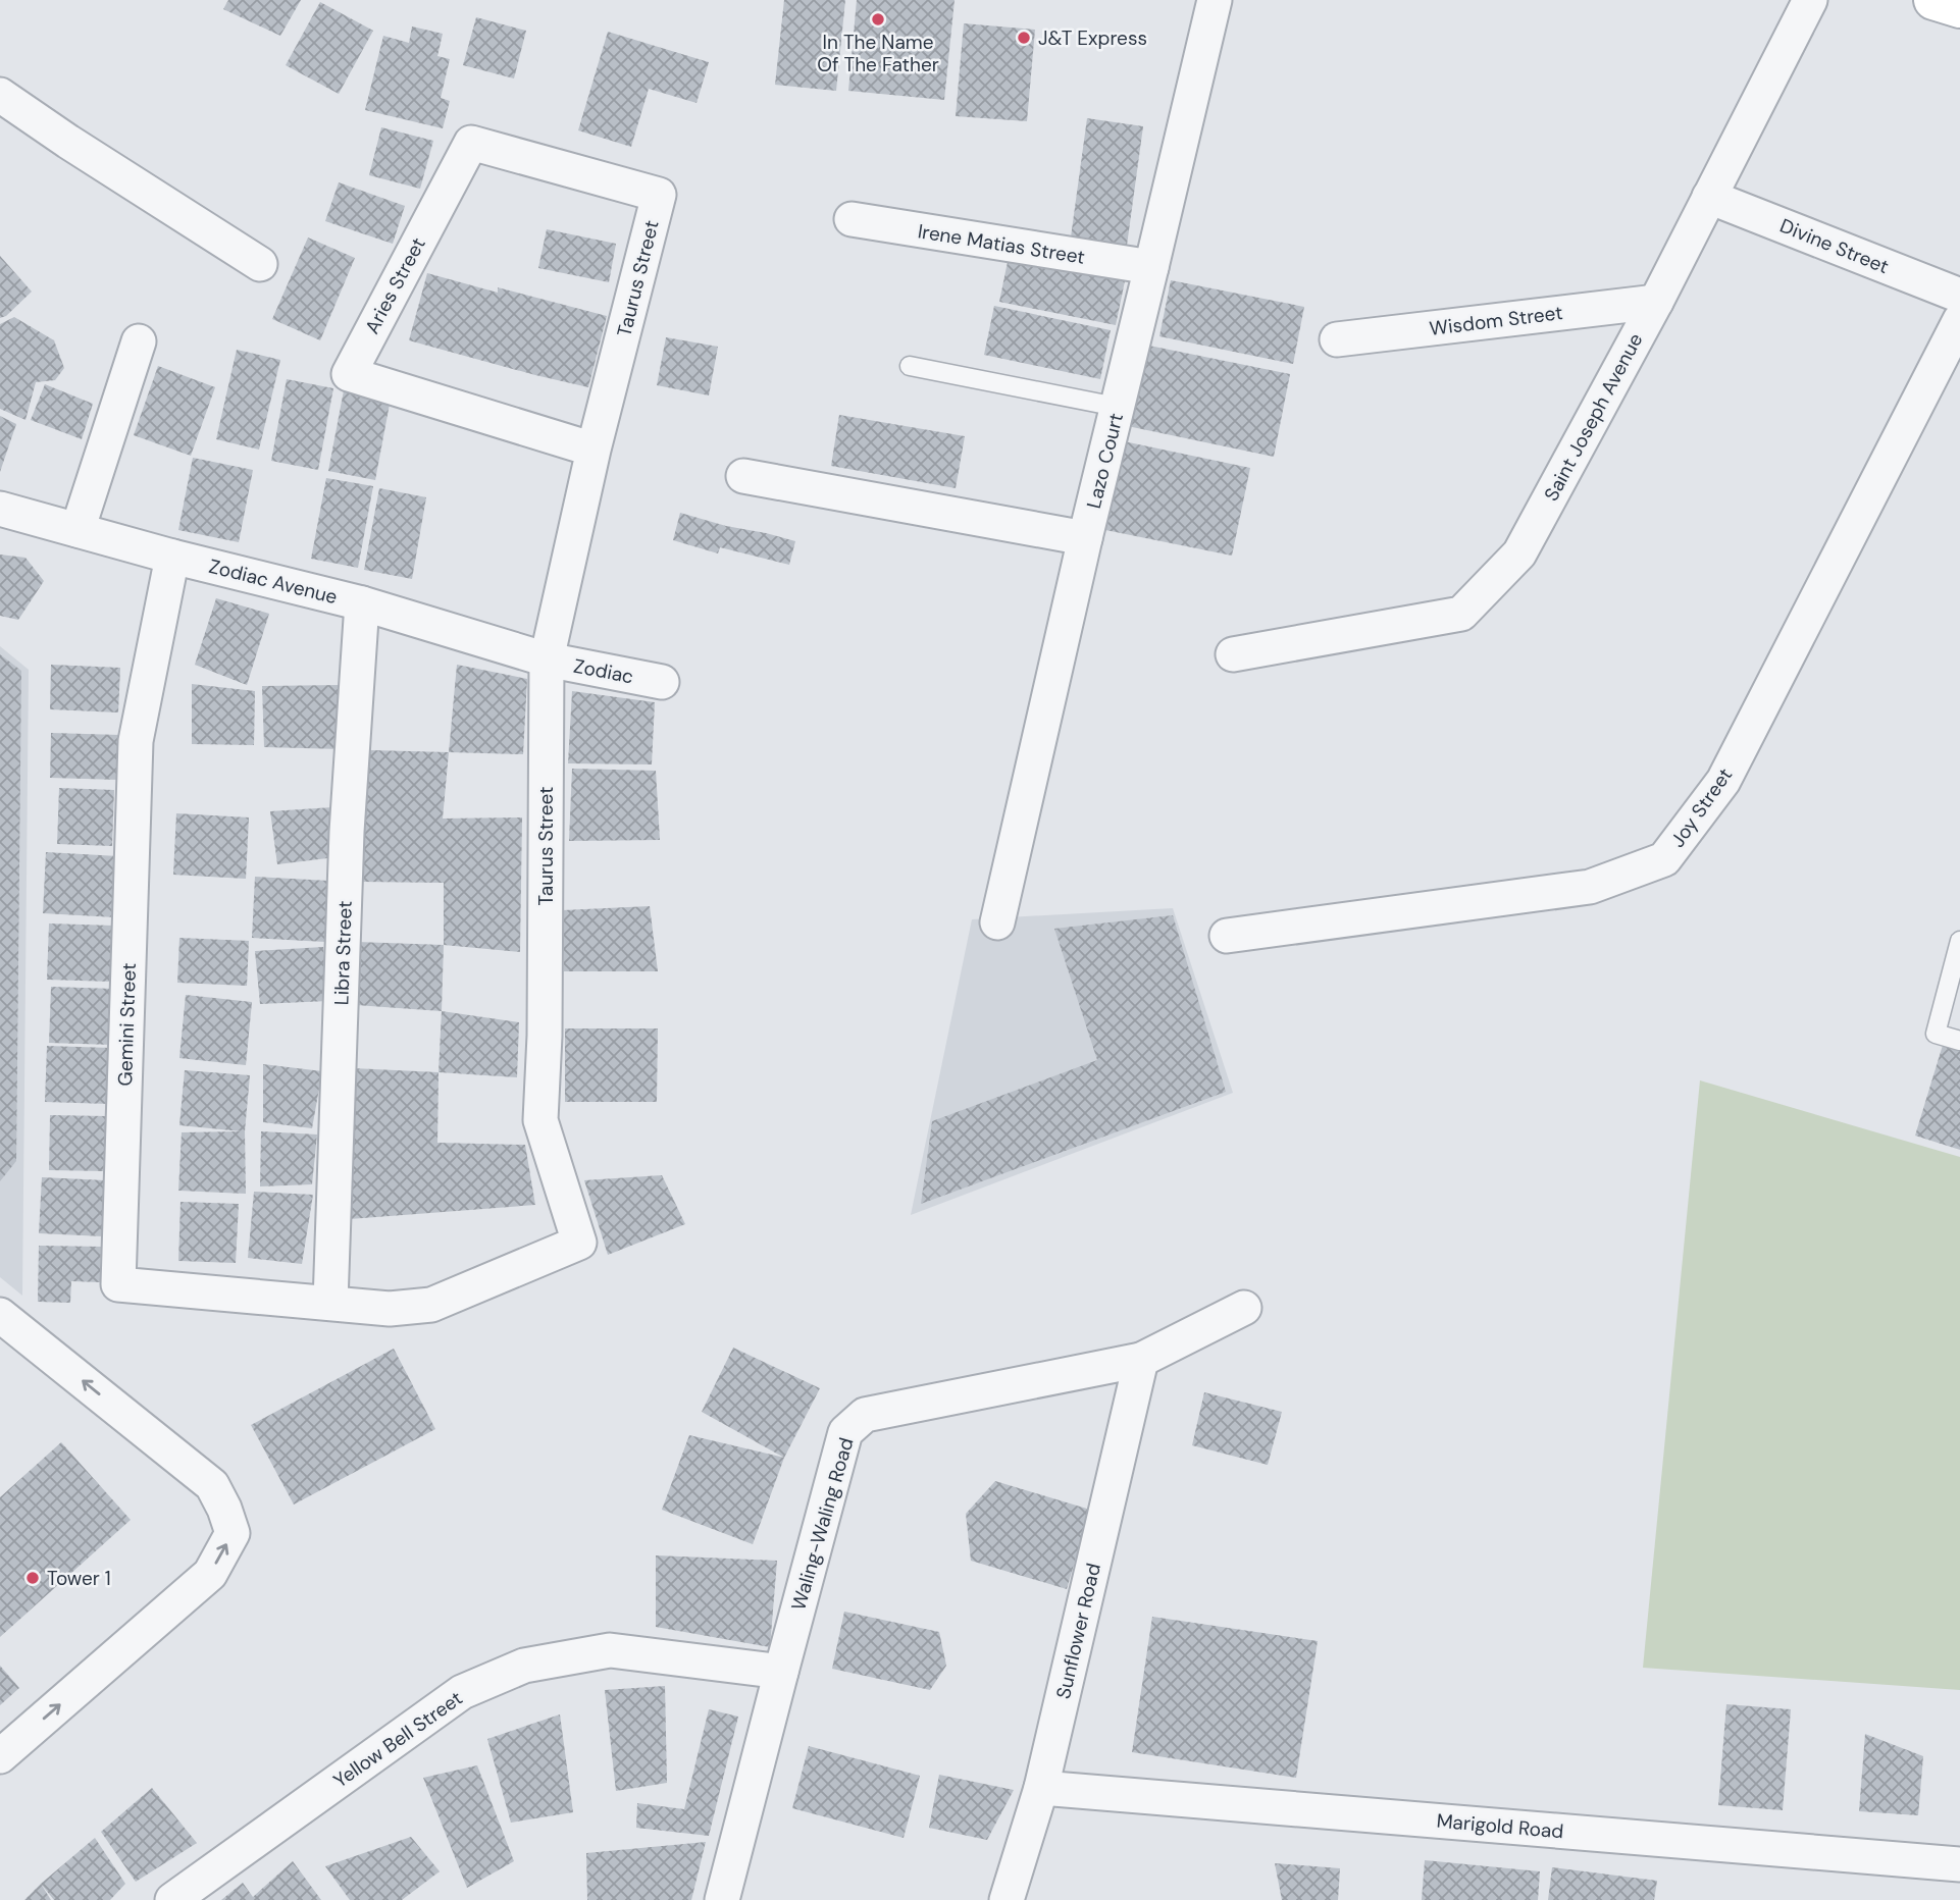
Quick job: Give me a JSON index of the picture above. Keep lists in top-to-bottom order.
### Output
{
  "streets": {
    "street": [
      "Irene Matias Street",
      "Divine Street",
      "Taurus Street",
      "Aries Street",
      "Wisdom Street",
      "Saint Joseph Avenue",
      "Lazo Court",
      "Zodiac Avenue",
      "Zodiac",
      "Joy Street",
      "Libra Street",
      "Gemini Street",
      "Waling-Waling Road",
      "Sunflower Road",
      "Yellow Bell Street",
      "Marigold Road"
    ]
  },
  "crossings": [
    ["Irene Matias Street", "Lazo Court"],
    ["Divine Street", "Saint Joseph Avenue"],
    ["Taurus Street", "Aries Street"],
    ["Taurus Street", "Zodiac Avenue"],
    ["Taurus Street", "Zodiac"],
    ["Taurus Street", "Libra Street"],
    ["Taurus Street", "Gemini Street"],
    ["Wisdom Street", "Saint Joseph Avenue"],
    ["Zodiac Avenue", "Zodiac"],
    ["Zodiac Avenue", "Libra Street"],
    ["Zodiac Avenue", "Gemini Street"],
    ["Libra Street", "Gemini Street"],
    ["Waling-Waling Road", "Sunflower Road"],
    ["Waling-Waling Road", "Yellow Bell Street"],
    ["Sunflower Road", "Marigold Road"]
  ],
  "places": ["In The Name Of The Father", "J&T Express", "Tower 1"]
}
